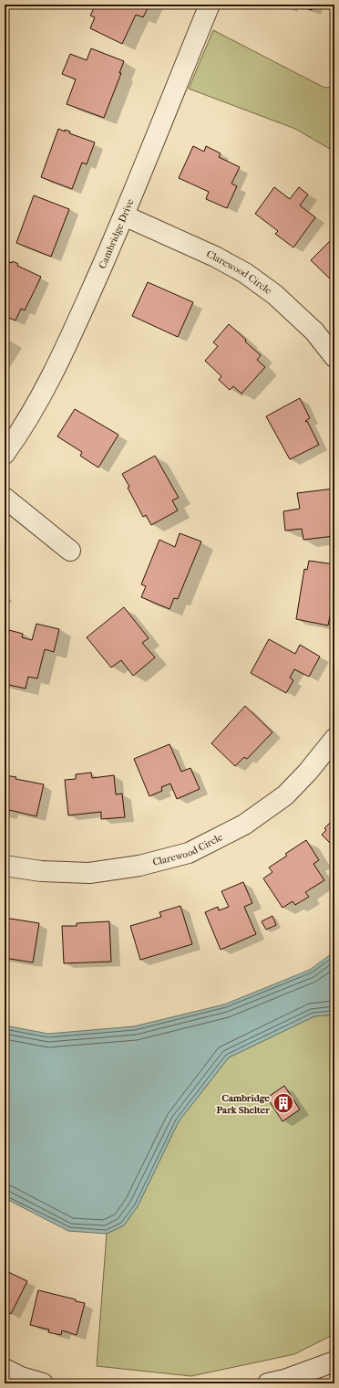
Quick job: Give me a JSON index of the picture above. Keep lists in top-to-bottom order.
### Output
{
  "streets": {
    "street": ["Cambridge Drive", "Clarewood Circle"]
  },
  "crossings": [
    ["Cambridge Drive", "Clarewood Circle"]
  ],
  "places": {
    "building": ["Cambridge Park Shelter"]
  }
}
